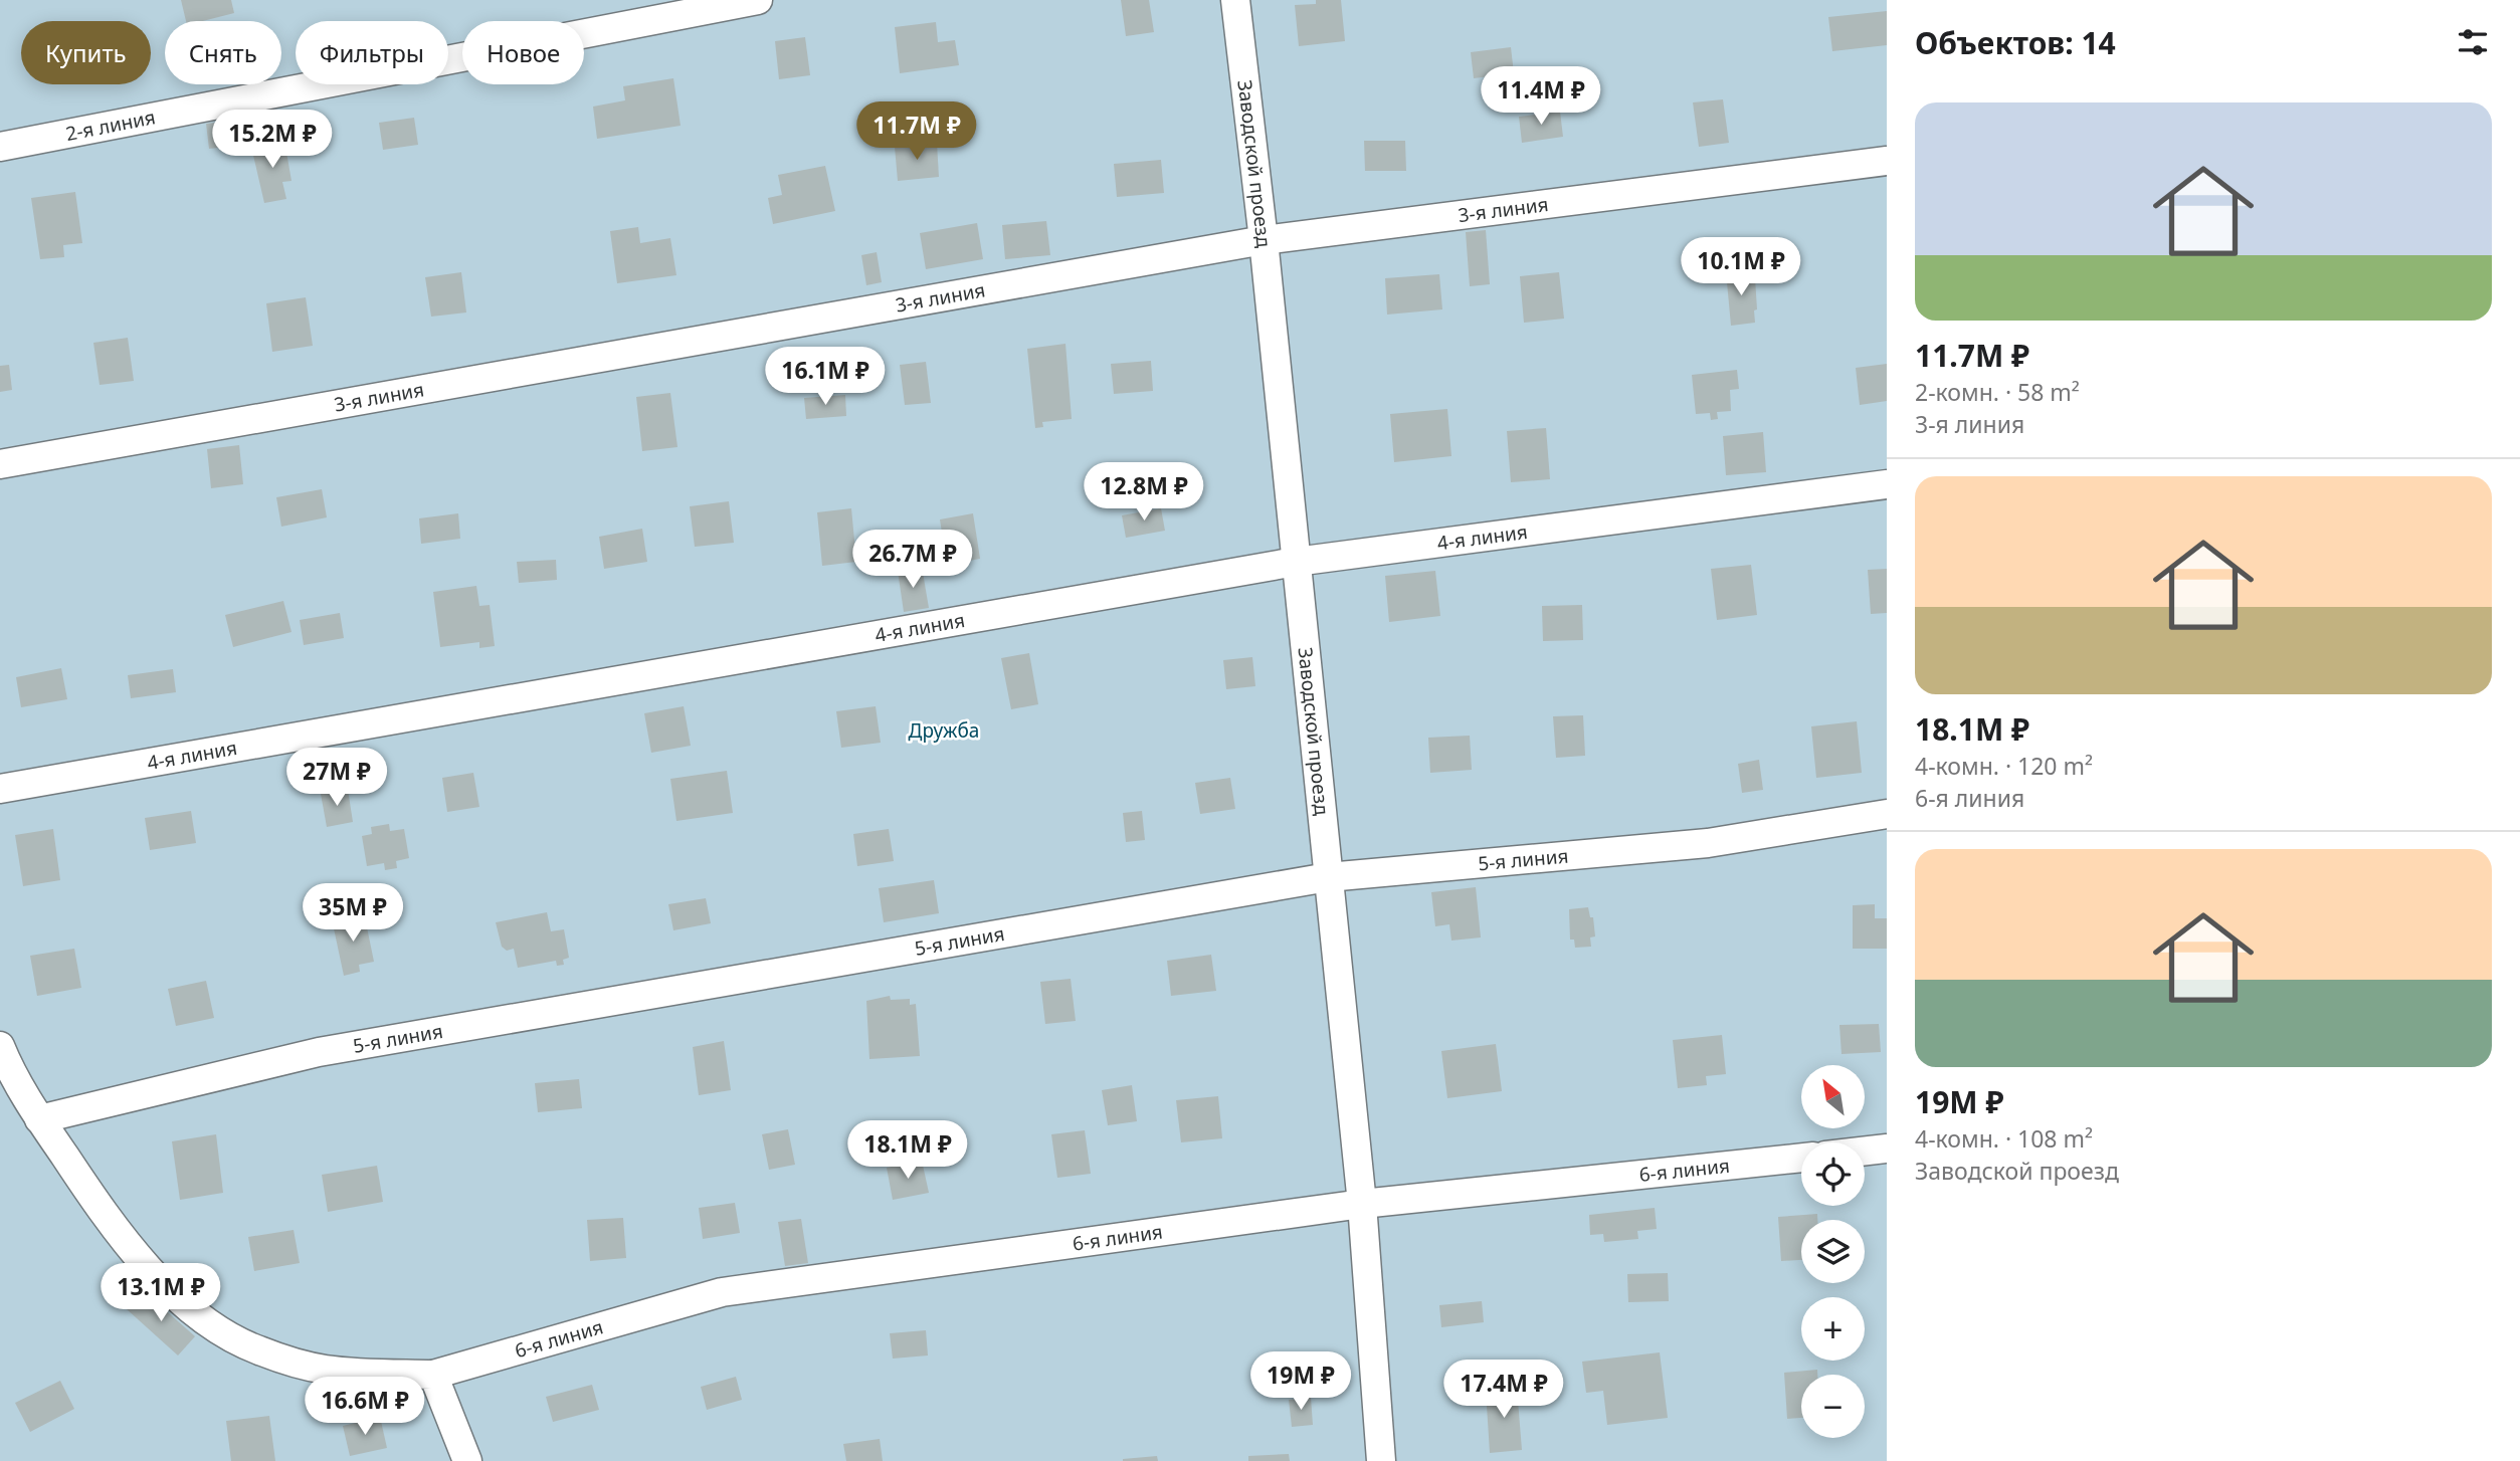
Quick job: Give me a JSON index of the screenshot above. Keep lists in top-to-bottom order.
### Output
{
  "streets": {
    "street": [
      "2-я линия",
      "Заводской проезд",
      "3-я линия",
      "4-я линия",
      "5-я линия",
      "6-я линия"
    ]
  },
  "crossings": [
    ["Заводской проезд", "3-я линия"],
    ["Заводской проезд", "4-я линия"],
    ["Заводской проезд", "5-я линия"],
    ["Заводской проезд", "6-я линия"],
    ["5-я линия", "6-я линия"]
  ],
  "parks": ["Дружба"],
  "north": "top left",
  "page": {
    "heading": "Объектов: 14",
    "chip": [
      "Купить",
      "Снять",
      "Фильтры",
      "Новое"
    ],
    "price": [
      "11.4M ₽",
      "11.7M ₽",
      "15.2M ₽",
      "10.1M ₽",
      "16.1M ₽",
      "12.8M ₽",
      "26.7M ₽",
      "27M ₽",
      "35M ₽",
      "18.1M ₽",
      "13.1M ₽",
      "19M ₽",
      "17.4M ₽",
      "16.6M ₽"
    ],
    "list": [
      {
        "name": "11.7M ₽",
        "note": "2-комн. · 58 m² · 3-я линия"
      },
      {
        "name": "18.1M ₽",
        "note": "4-комн. · 120 m² · 6-я линия"
      },
      {
        "name": "19M ₽",
        "note": "4-комн. · 108 m² · Заводской проезд"
      }
    ],
    "map_buttons": ["+", "−"]
  }
}
